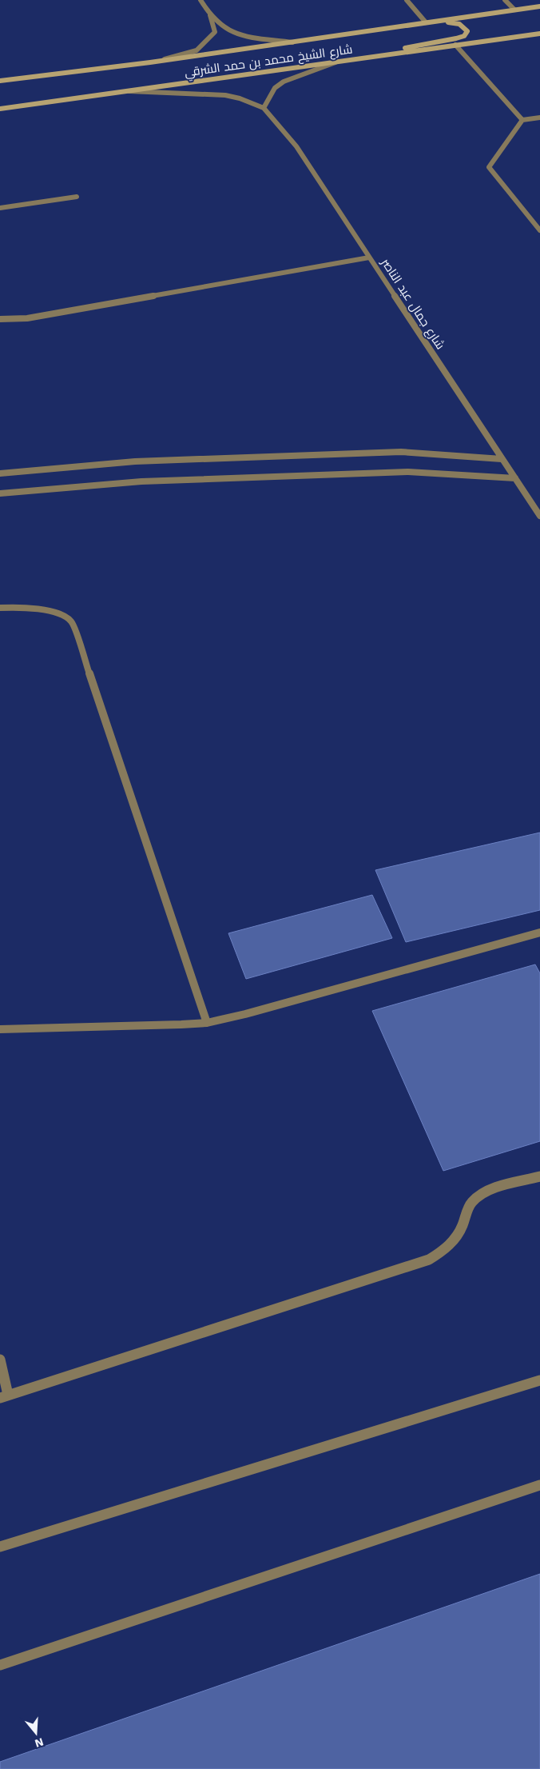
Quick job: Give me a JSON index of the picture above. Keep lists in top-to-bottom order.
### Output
{
  "streets": {
    "main road": ["شارع الشيخ محمد بن حمد الشرقي"],
    "street": ["شارع جمال عبد الناصر"]
  },
  "north": "bottom"
}
